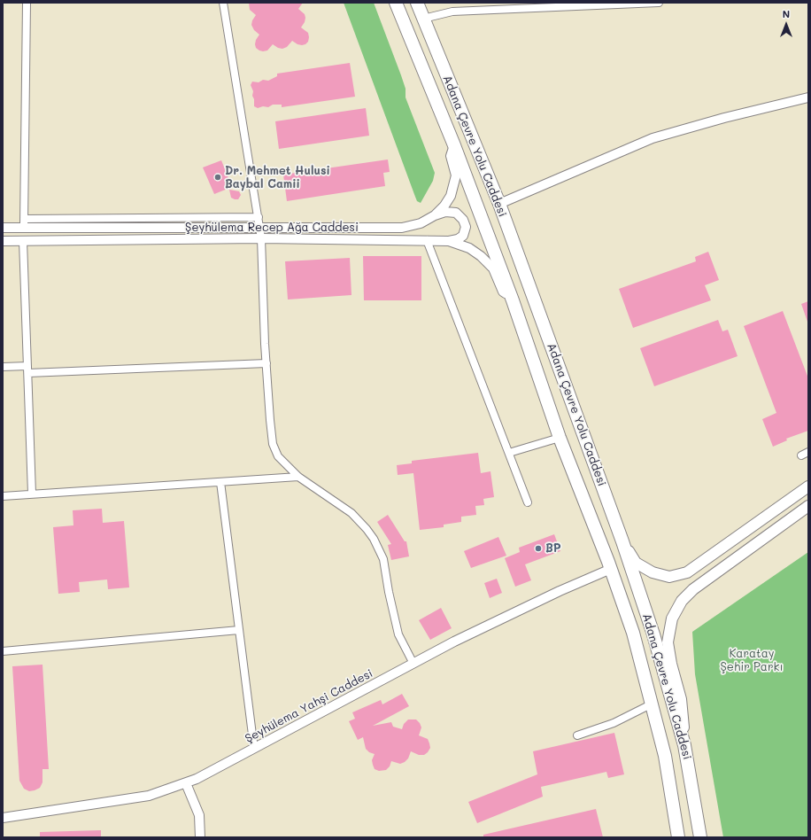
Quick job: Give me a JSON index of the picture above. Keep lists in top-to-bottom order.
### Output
{
  "streets": {
    "highway": ["Adana Çevre Yolu Caddesi"],
    "street": ["Şeyhülema Recep Ağa Caddesi", "Şeyhülema Yahşi Caddesi"]
  },
  "crossings": [
    ["Adana Çevre Yolu Caddesi", "Şeyhülema Recep Ağa Caddesi"],
    ["Adana Çevre Yolu Caddesi", "Şeyhülema Yahşi Caddesi"]
  ],
  "parks": ["Karatay Şehir Parkı"],
  "places": ["Dr. Mehmet Hulusi Baybal Camii", "BP"],
  "north": "top"
}
